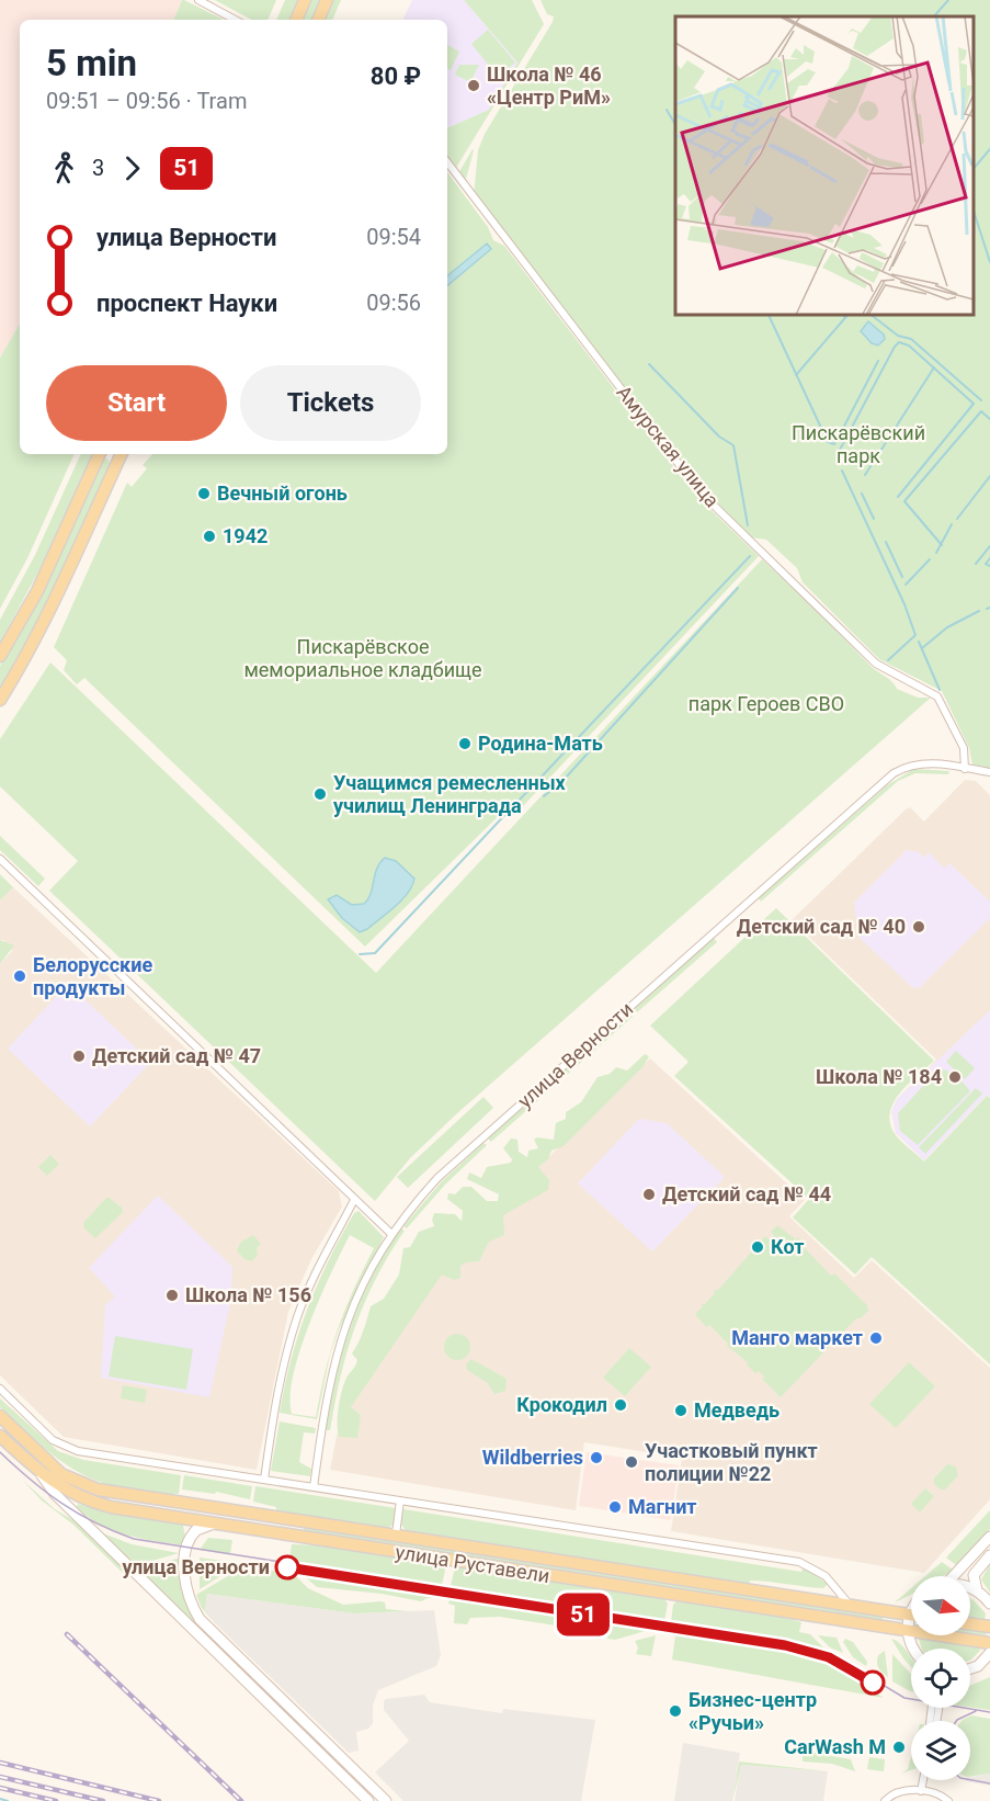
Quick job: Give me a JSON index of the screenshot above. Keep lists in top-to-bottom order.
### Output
{
  "streets": {
    "main road": ["улица Руставели"],
    "street": ["Амурская улица", "улица Верности"]
  },
  "crossings": [
    ["Амурская улица", "улица Верности"]
  ],
  "parks": ["Пискарёвский парк", "Пискарёвское мемориальное кладбище", "парк Героев СВО"],
  "places": [
    "Школа № 46 «Центр РиМ»",
    "Вечный огонь",
    "1942",
    "Родина-Мать",
    "Учащимся ремесленных училищ Ленинграда",
    "Детский сад № 40",
    "Белорусские продукты",
    "Детский сад № 47",
    "Школа № 184",
    "Детский сад № 44",
    "Кот",
    "Школа № 156",
    "Манго маркет",
    "Крокодил",
    "Медведь",
    "Wildberries",
    "Участковый пункт полиции №22",
    "Магнит",
    "улица Верности",
    "Бизнес-центр «Ручьи»",
    "CarWash M"
  ],
  "lines": ["tram line 51"],
  "north": "right",
  "page": {
    "on_map": "51",
    "heading": ["5 min", "09:51 – 09:56 · Tram", "80 ₽"],
    "legs": ["3", "51"],
    "list": [
      {
        "name": "улица Верности",
        "value": "09:54"
      },
      {
        "name": "проспект Науки",
        "value": "09:56"
      }
    ],
    "buttons": ["Start", "Tickets"]
  }
}
